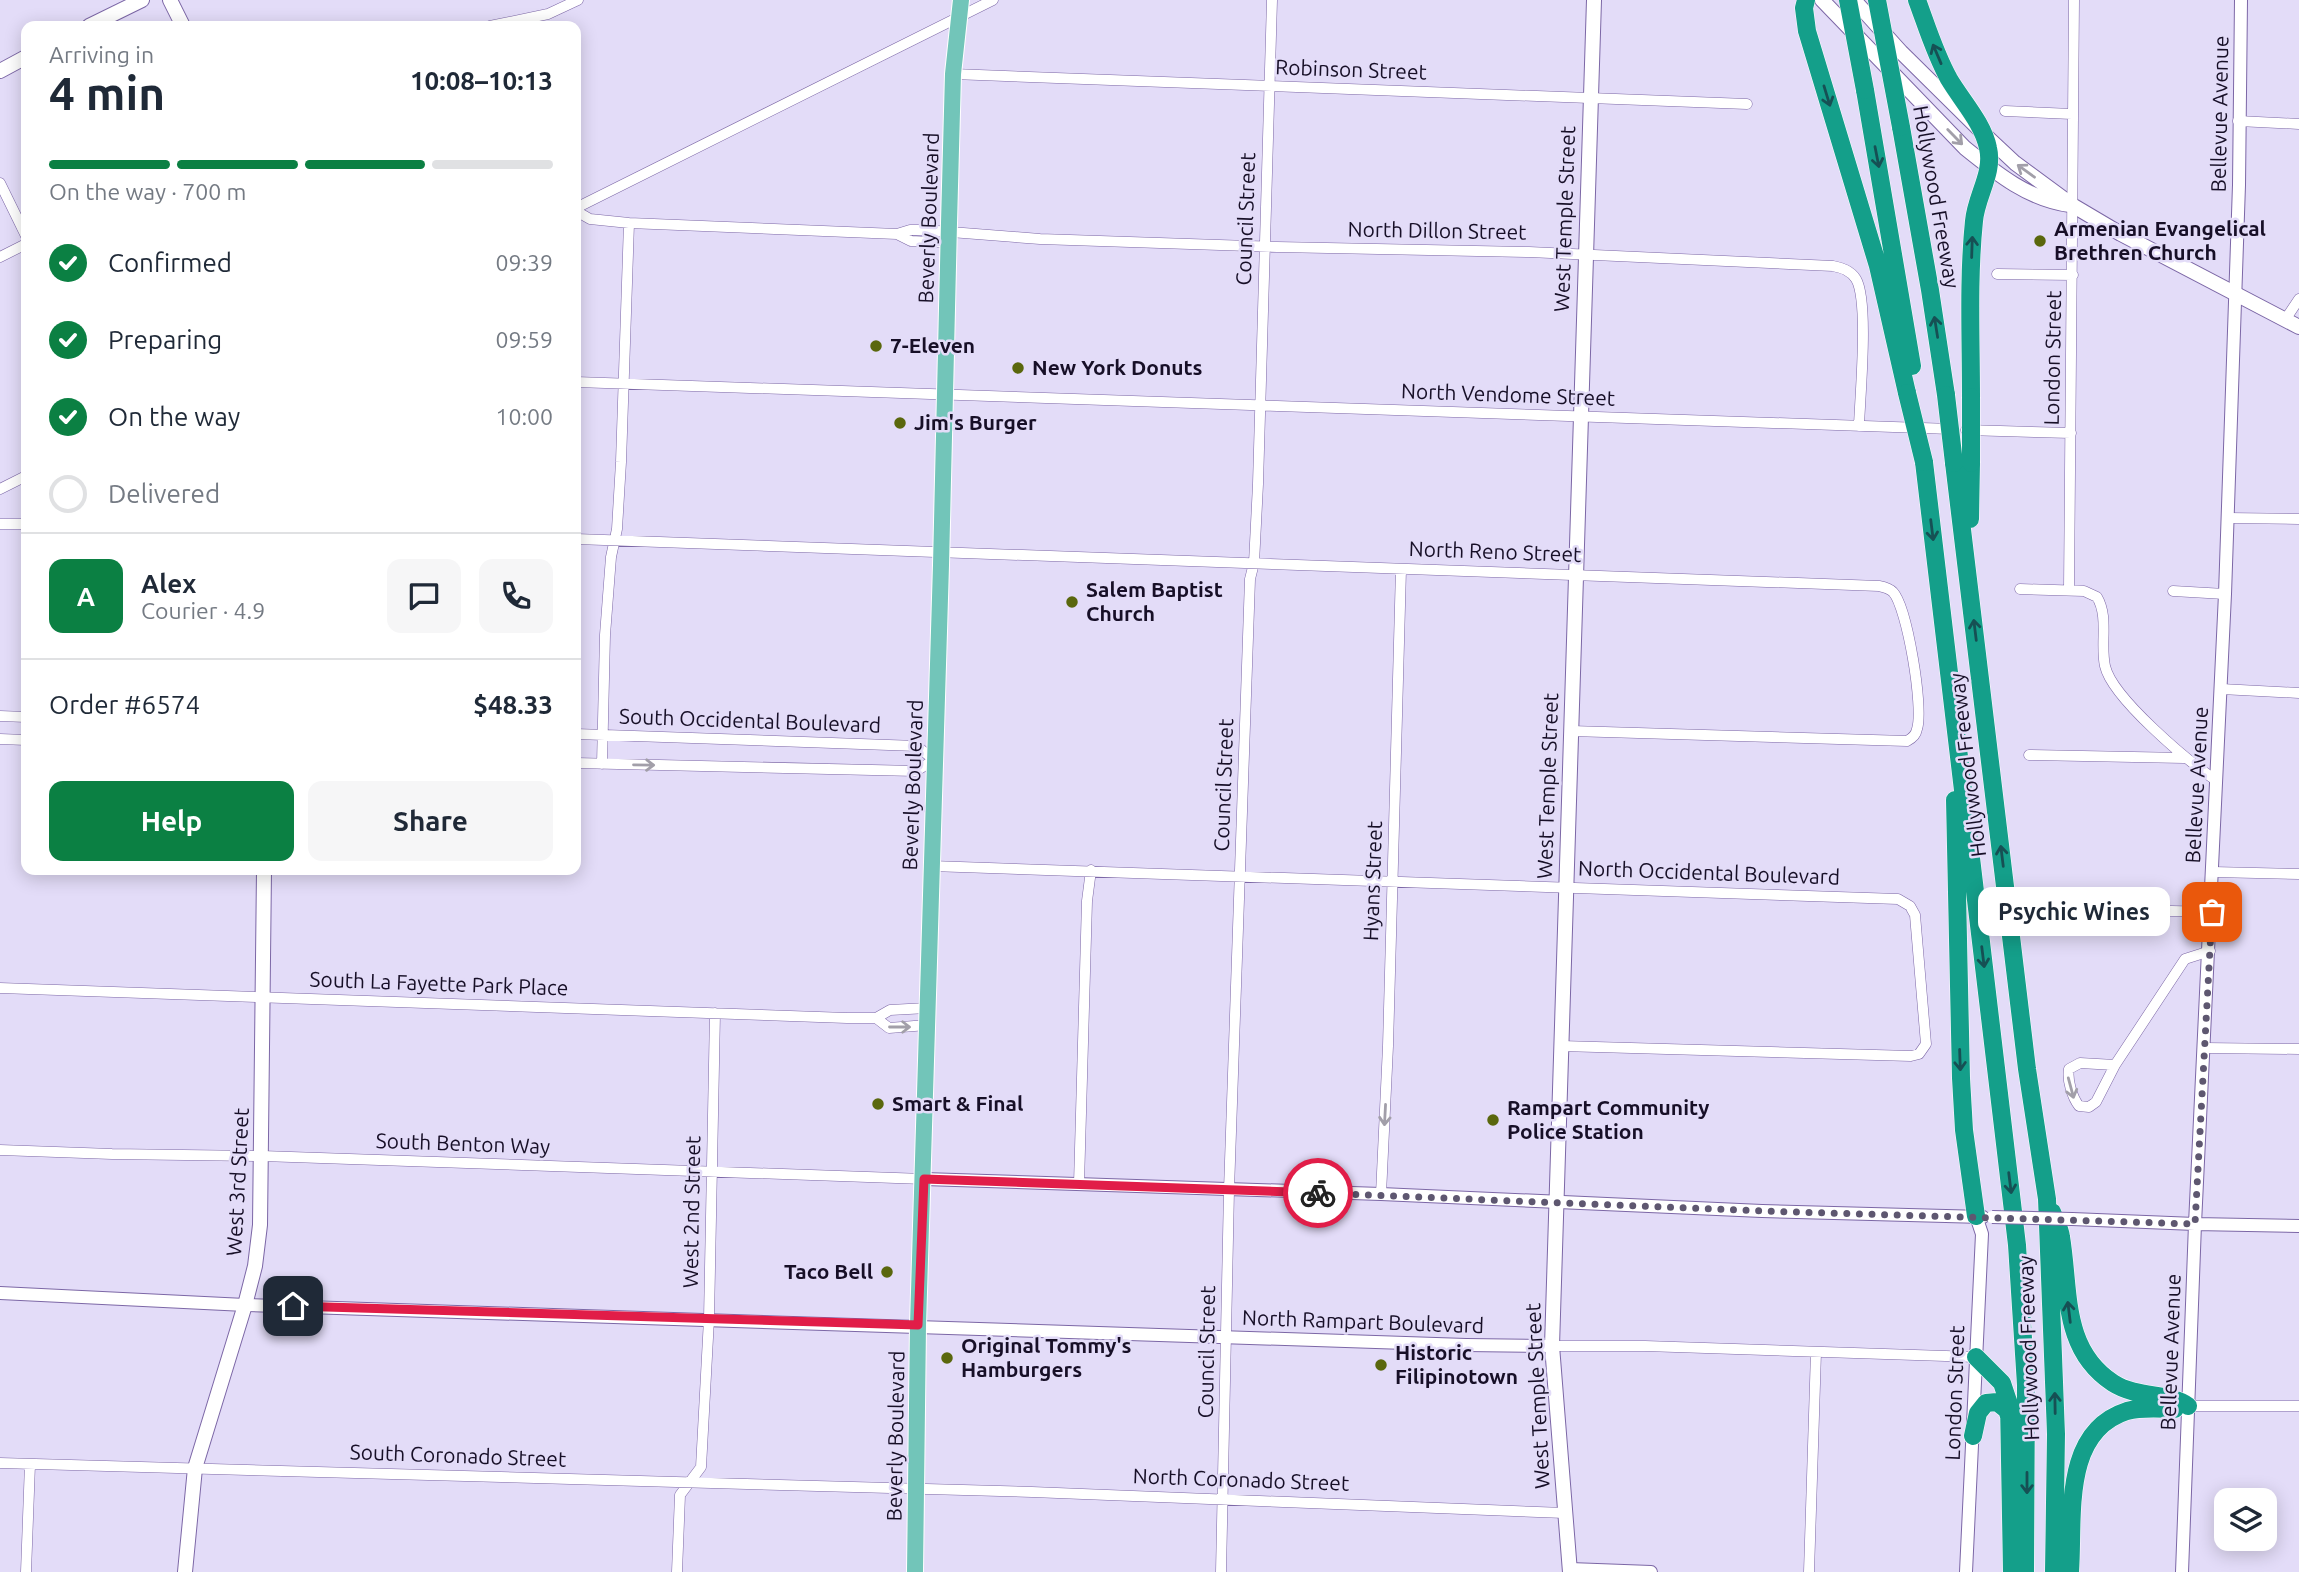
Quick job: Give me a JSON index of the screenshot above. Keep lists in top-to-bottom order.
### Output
{
  "streets": {
    "highway": ["Hollywood Freeway"],
    "main road": ["Beverly Boulevard", "West Temple Street", "West 3rd Street"],
    "street": [
      "Robinson Street",
      "Bellevue Avenue",
      "Council Street",
      "North Dillon Street",
      "London Street",
      "North Vendome Street",
      "North Reno Street",
      "South Occidental Boulevard",
      "North Occidental Boulevard",
      "Hyans Street",
      "South La Fayette Park Place",
      "South Benton Way",
      "West 2nd Street",
      "North Rampart Boulevard",
      "South Coronado Street",
      "North Coronado Street"
    ]
  },
  "crossings": [
    ["Robinson Street", "Beverly Boulevard"],
    ["Robinson Street", "Council Street"],
    ["Robinson Street", "West Temple Street"],
    ["Beverly Boulevard", "North Dillon Street"],
    ["Beverly Boulevard", "North Vendome Street"],
    ["Beverly Boulevard", "North Reno Street"],
    ["Beverly Boulevard", "South Occidental Boulevard"],
    ["Beverly Boulevard", "North Occidental Boulevard"],
    ["Beverly Boulevard", "South La Fayette Park Place"],
    ["Beverly Boulevard", "South Benton Way"],
    ["Beverly Boulevard", "North Rampart Boulevard"],
    ["Beverly Boulevard", "South Coronado Street"],
    ["Beverly Boulevard", "North Coronado Street"],
    ["Council Street", "North Dillon Street"],
    ["Council Street", "North Vendome Street"],
    ["Council Street", "North Reno Street"],
    ["Council Street", "North Occidental Boulevard"],
    ["Council Street", "North Rampart Boulevard"],
    ["Council Street", "North Coronado Street"],
    ["West Temple Street", "North Dillon Street"],
    ["West Temple Street", "North Vendome Street"],
    ["West Temple Street", "North Reno Street"],
    ["West Temple Street", "North Occidental Boulevard"],
    ["West Temple Street", "North Rampart Boulevard"],
    ["West Temple Street", "North Coronado Street"],
    ["North Dillon Street", "North Vendome Street"],
    ["London Street", "North Vendome Street"],
    ["London Street", "North Rampart Boulevard"],
    ["North Reno Street", "Hyans Street"],
    ["North Occidental Boulevard", "Hyans Street"],
    ["South La Fayette Park Place", "West 3rd Street"],
    ["South La Fayette Park Place", "West 2nd Street"],
    ["South Benton Way", "West 3rd Street"],
    ["South Benton Way", "West 2nd Street"],
    ["West 3rd Street", "North Rampart Boulevard"],
    ["West 3rd Street", "South Coronado Street"],
    ["West 2nd Street", "North Rampart Boulevard"],
    ["West 2nd Street", "South Coronado Street"],
    ["South Coronado Street", "North Coronado Street"]
  ],
  "one_way": ["Hyans Street"],
  "places": [
    "Armenian Evangelical Brethren Church",
    "7-Eleven",
    "New York Donuts",
    "Jim's Burger",
    "Salem Baptist Church",
    "Psychic Wines",
    "Smart & Final",
    "Rampart Community Police Station",
    "Taco Bell",
    "Original Tommy's Hamburgers",
    "Historic Filipinotown"
  ],
  "page": {
    "heading": ["4 min", "Arriving in", "10:08–10:13"],
    "panel": [
      "Alex",
      "Courier · 4.9",
      "Order #6574",
      "$48.33"
    ],
    "bar": "On the way · 700 m",
    "list": [
      ["Confirmed", "09:39"],
      ["Preparing", "09:59"],
      ["On the way", "10:00"],
      "Delivered"
    ],
    "round": "A",
    "buttons": ["Help", "Share"],
    "bubble": "Psychic Wines"
  }
}
